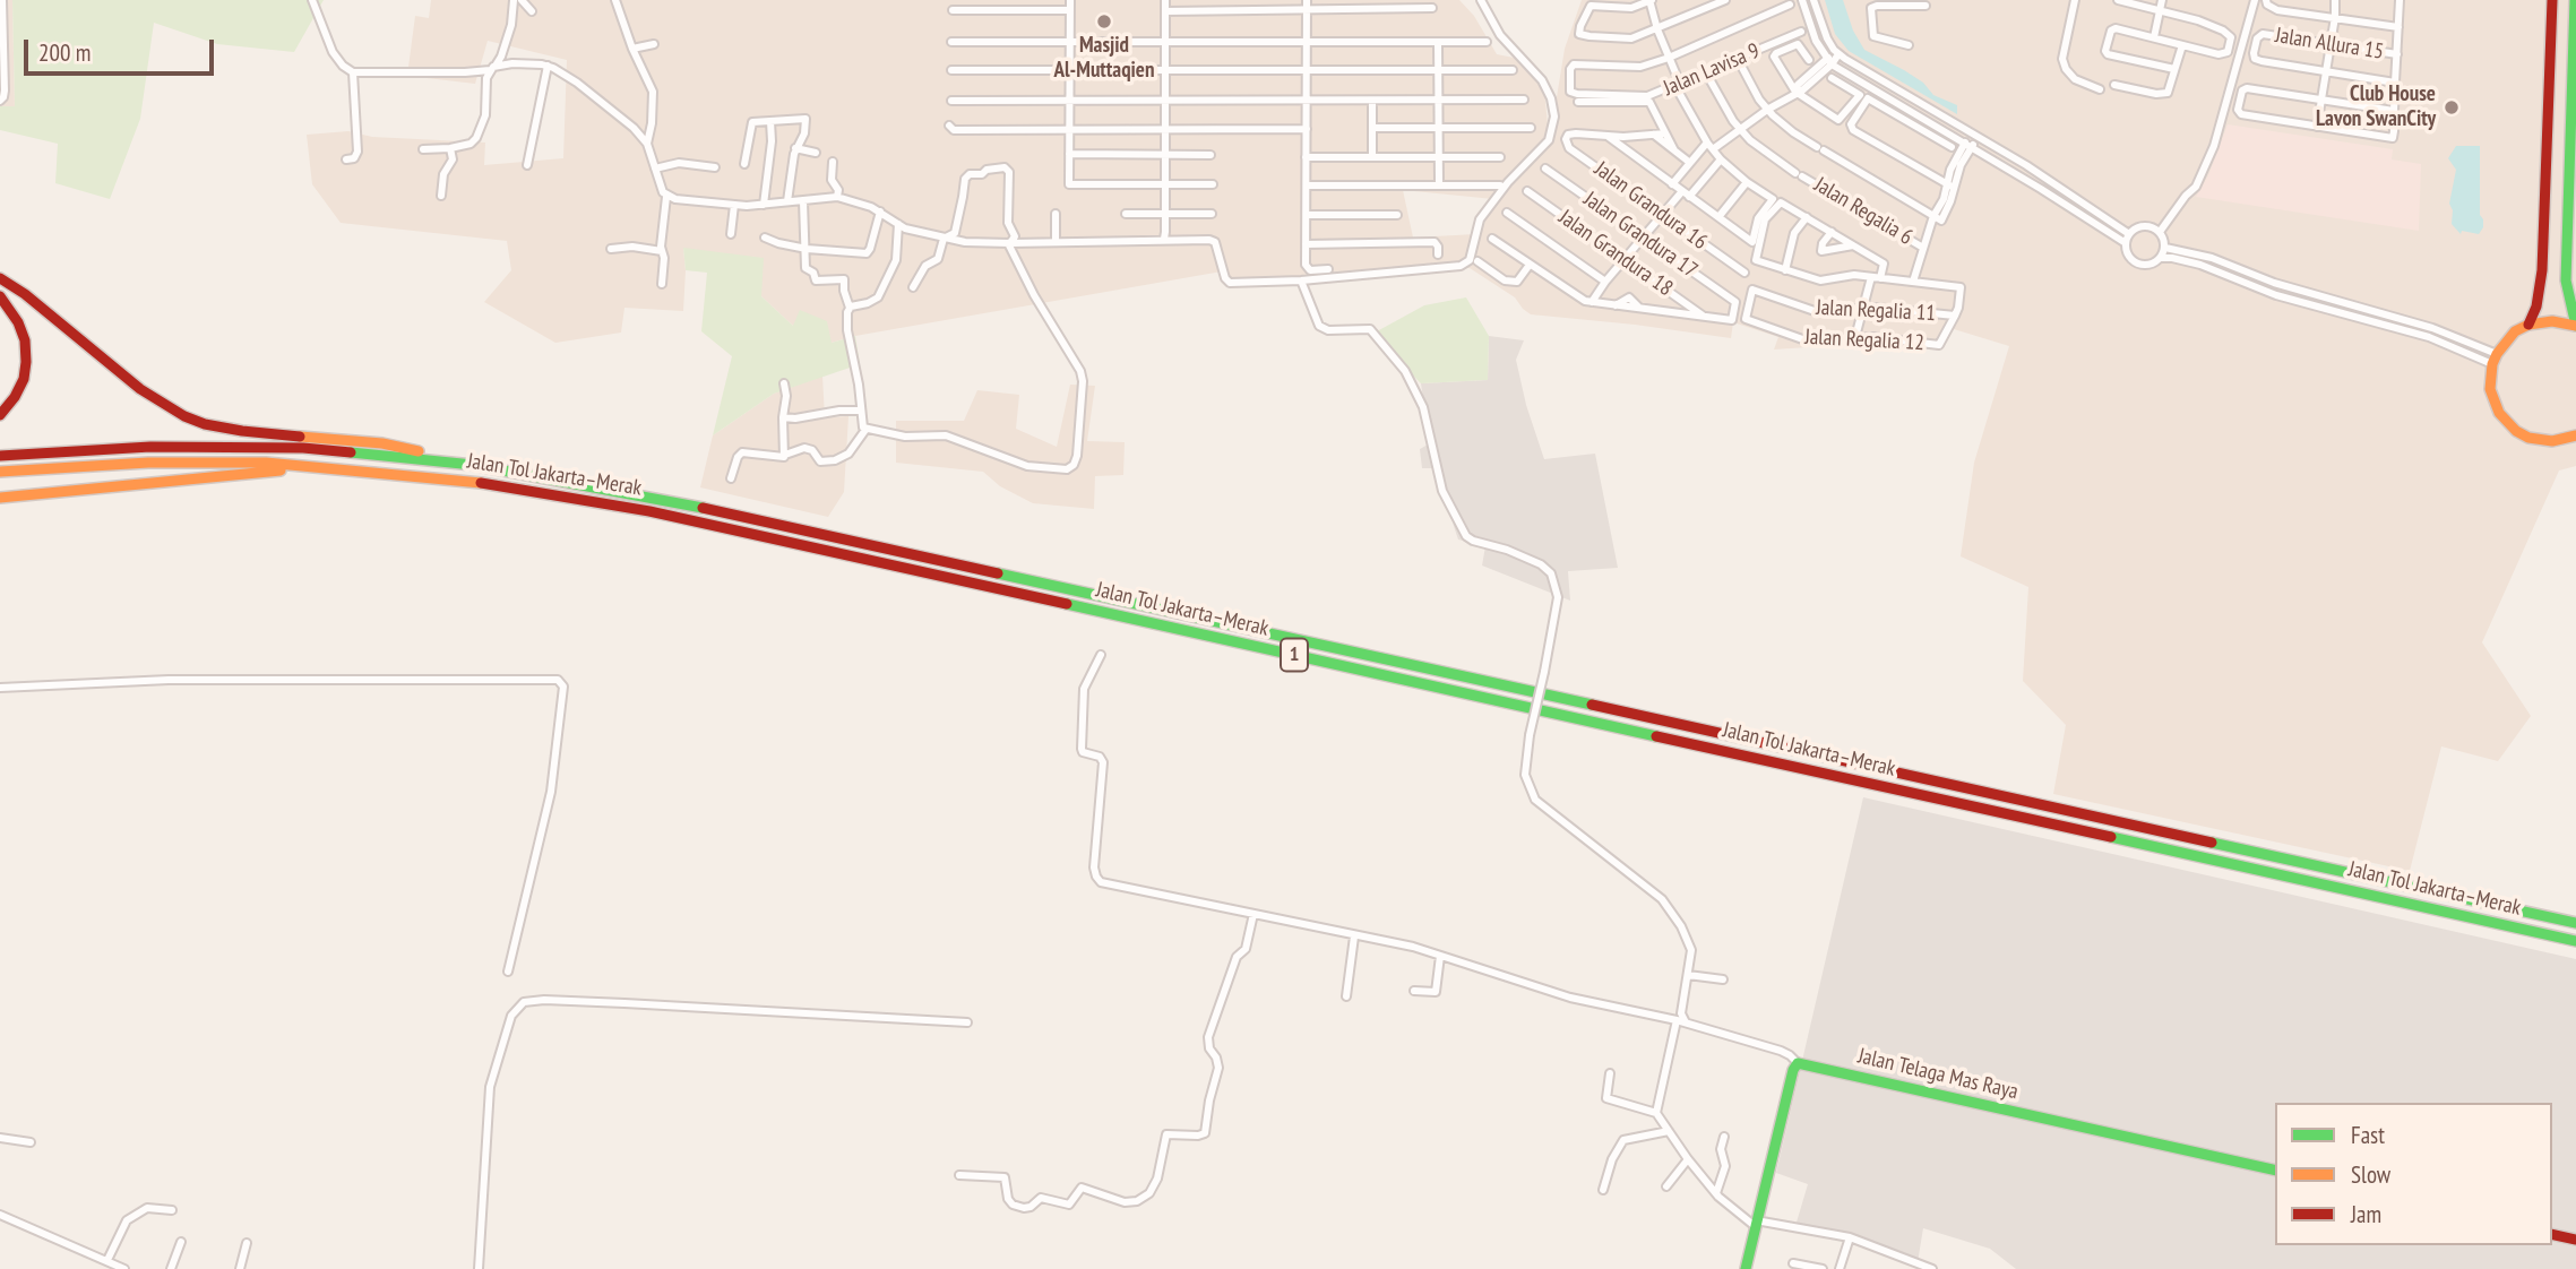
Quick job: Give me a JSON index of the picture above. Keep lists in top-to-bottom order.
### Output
{
  "streets": {
    "main road": ["Jalan Tol Jakarta–Merak", "1", "Jalan Telaga Mas Raya"],
    "street": [
      "Jalan Allura 15",
      "Jalan Lavisa 9",
      "Jalan Grandura 16",
      "Jalan Regalia 6",
      "Jalan Grandura 17",
      "Jalan Grandura 18",
      "Jalan Regalia 11",
      "Jalan Regalia 12"
    ]
  },
  "crossings": [
    ["Jalan Grandura 17", "Jalan Grandura 18"],
    ["Jalan Regalia 11", "Jalan Regalia 12"]
  ],
  "places": ["Masjid Al-Muttaqien", "Club House Lavon SwanCity"],
  "legend": ["Fast", "Slow", "Jam"],
  "scale_bar": "200 m"
}
